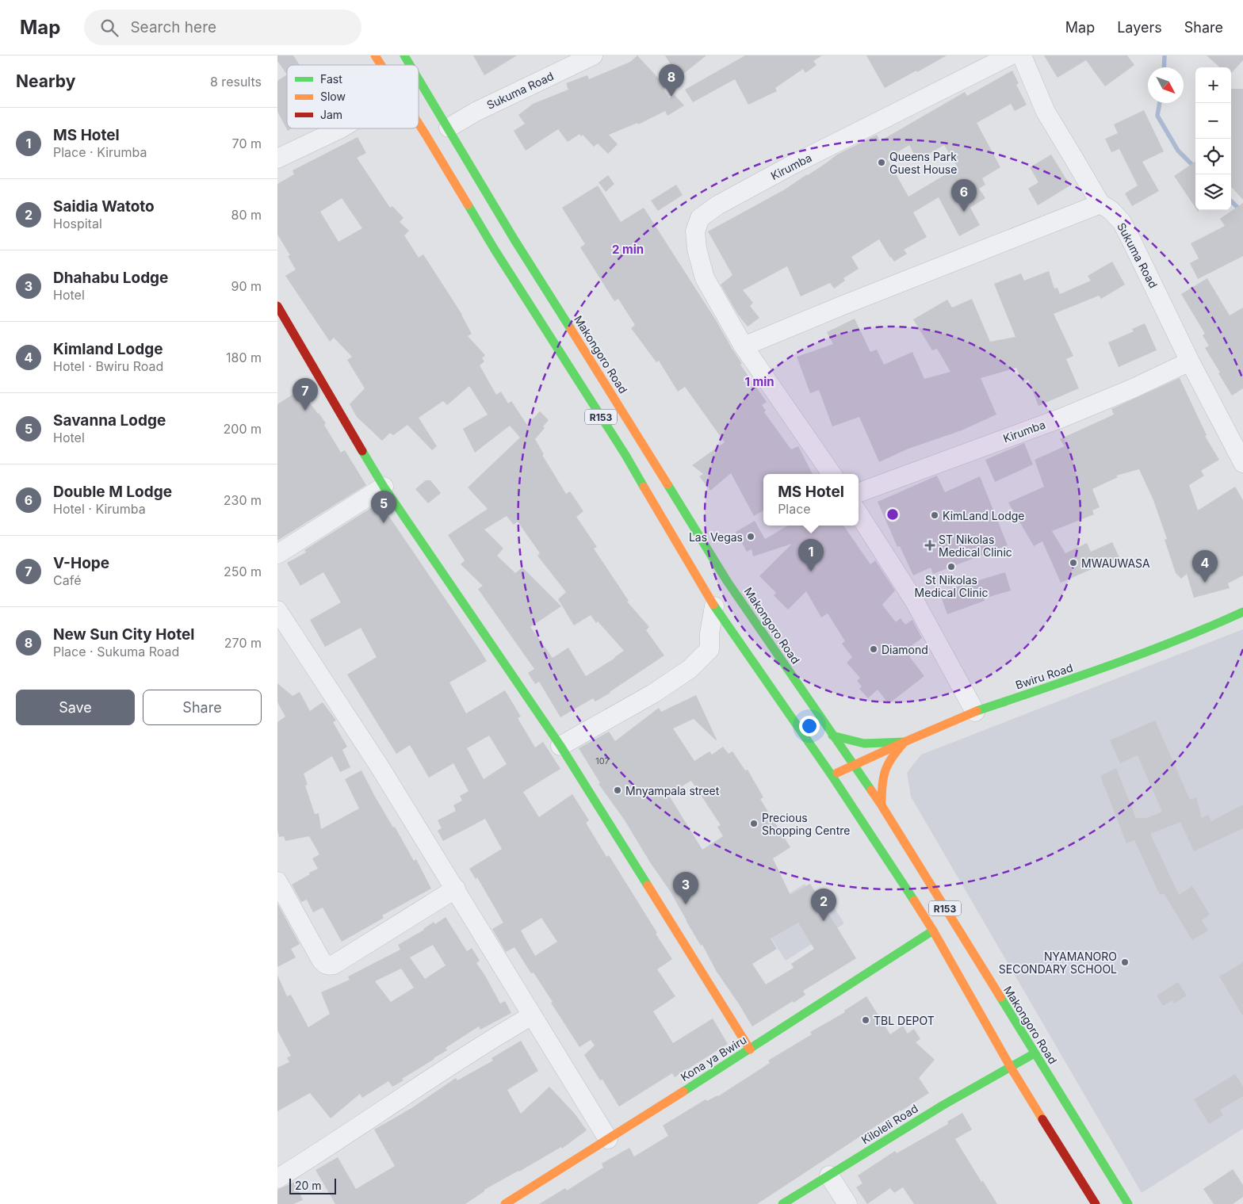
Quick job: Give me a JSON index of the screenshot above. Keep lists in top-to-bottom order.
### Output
{
  "streets": {
    "main road": [
      "Makongoro Road",
      "R153",
      "Bwiru Road",
      "Kona ya Bwiru",
      "Kiloleli Road"
    ],
    "street": ["Sukuma Road", "Kirumba"]
  },
  "crossings": [
    ["Sukuma Road", "Kirumba"],
    ["Sukuma Road", "Makongoro Road"],
    ["Makongoro Road", "Bwiru Road"],
    ["Makongoro Road", "Kiloleli Road"],
    ["R153", "Bwiru Road"],
    ["R153", "Kona ya Bwiru"],
    ["R153", "Kiloleli Road"]
  ],
  "places": {
    "other": [
      "Queens Park Guest House",
      "KimLand Lodge",
      "Las Vegas",
      "MWAUWASA",
      "St Nikolas Medical Clinic",
      "Diamond",
      "Mnyampala street",
      "Precious Shopping Centre",
      "NYAMANORO SECONDARY SCHOOL",
      "TBL DEPOT"
    ],
    "health": ["ST Nikolas Medical Clinic"]
  },
  "house_numbers": ["107"],
  "legend": ["Fast", "Slow", "Jam"],
  "scale_bar": "20 m",
  "north": "bottom right",
  "page": {
    "header": "Map",
    "search": "Search here",
    "nav": ["Map", "Layers", "Share"],
    "heading": ["Nearby", "8 results"],
    "pins": [
      "8",
      "6",
      "7",
      "5",
      "1",
      "4",
      "3",
      "2"
    ],
    "map_buttons": ["+", "−"],
    "list": [
      {
        "mark": "1",
        "name": "MS Hotel",
        "note": "Place · Kirumba",
        "value": "70 m"
      },
      {
        "mark": "2",
        "name": "Saidia Watoto",
        "note": "Hospital",
        "value": "80 m"
      },
      {
        "mark": "3",
        "name": "Dhahabu Lodge",
        "note": "Hotel",
        "value": "90 m"
      },
      {
        "mark": "4",
        "name": "Kimland Lodge",
        "note": "Hotel · Bwiru Road",
        "value": "180 m"
      },
      {
        "mark": "5",
        "name": "Savanna Lodge",
        "note": "Hotel",
        "value": "200 m"
      },
      {
        "mark": "6",
        "name": "Double M Lodge",
        "note": "Hotel · Kirumba",
        "value": "230 m"
      },
      {
        "mark": "7",
        "name": "V-Hope",
        "note": "Café",
        "value": "250 m"
      },
      {
        "mark": "8",
        "name": "New Sun City Hotel",
        "note": "Place · Sukuma Road",
        "value": "270 m"
      }
    ],
    "popup": ["MS Hotel", "Place"],
    "buttons": ["Save", "Share"],
    "scale": "20 m"
  },
  "rings": ["2 min", "1 min"]
}
